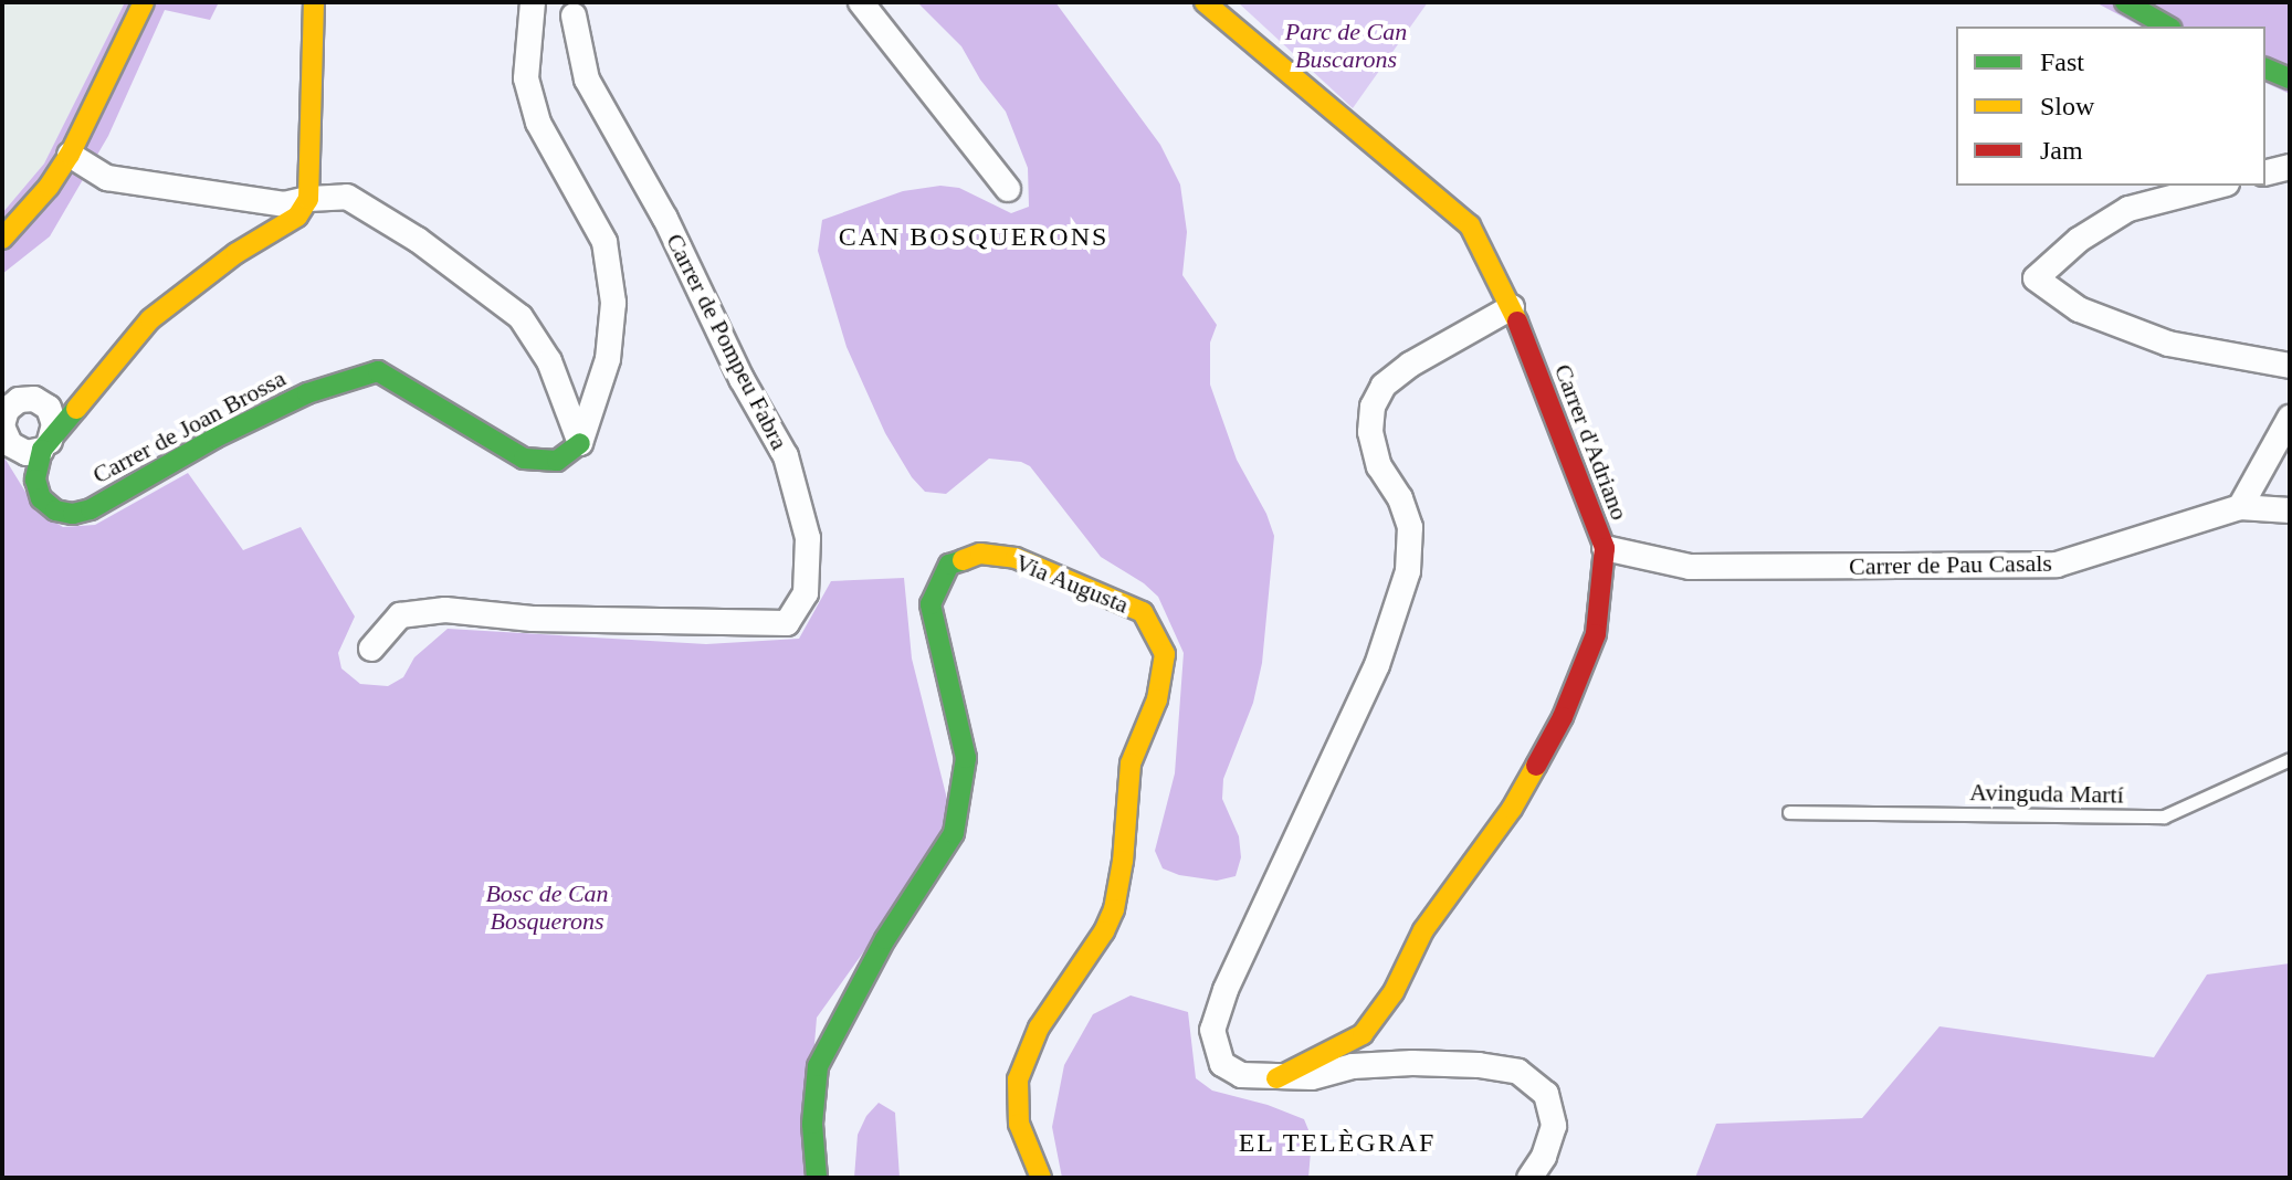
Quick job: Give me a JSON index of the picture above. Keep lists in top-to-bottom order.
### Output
{
  "streets": {
    "street": [
      "Carrer de Pompeu Fabra",
      "Carrer de Joan Brossa",
      "Carrer d'Adriano",
      "Carrer de Pau Casals",
      "Via Augusta"
    ],
    "lane": ["Avinguda Martí"]
  },
  "crossings": [
    ["Carrer d'Adriano", "Carrer de Pau Casals"]
  ],
  "districts": ["CAN BOSQUERONS", "EL TELÈGRAF"],
  "parks": ["Parc de Can Buscarons", "Bosc de Can Bosquerons"],
  "legend": ["Fast", "Slow", "Jam"]
}
